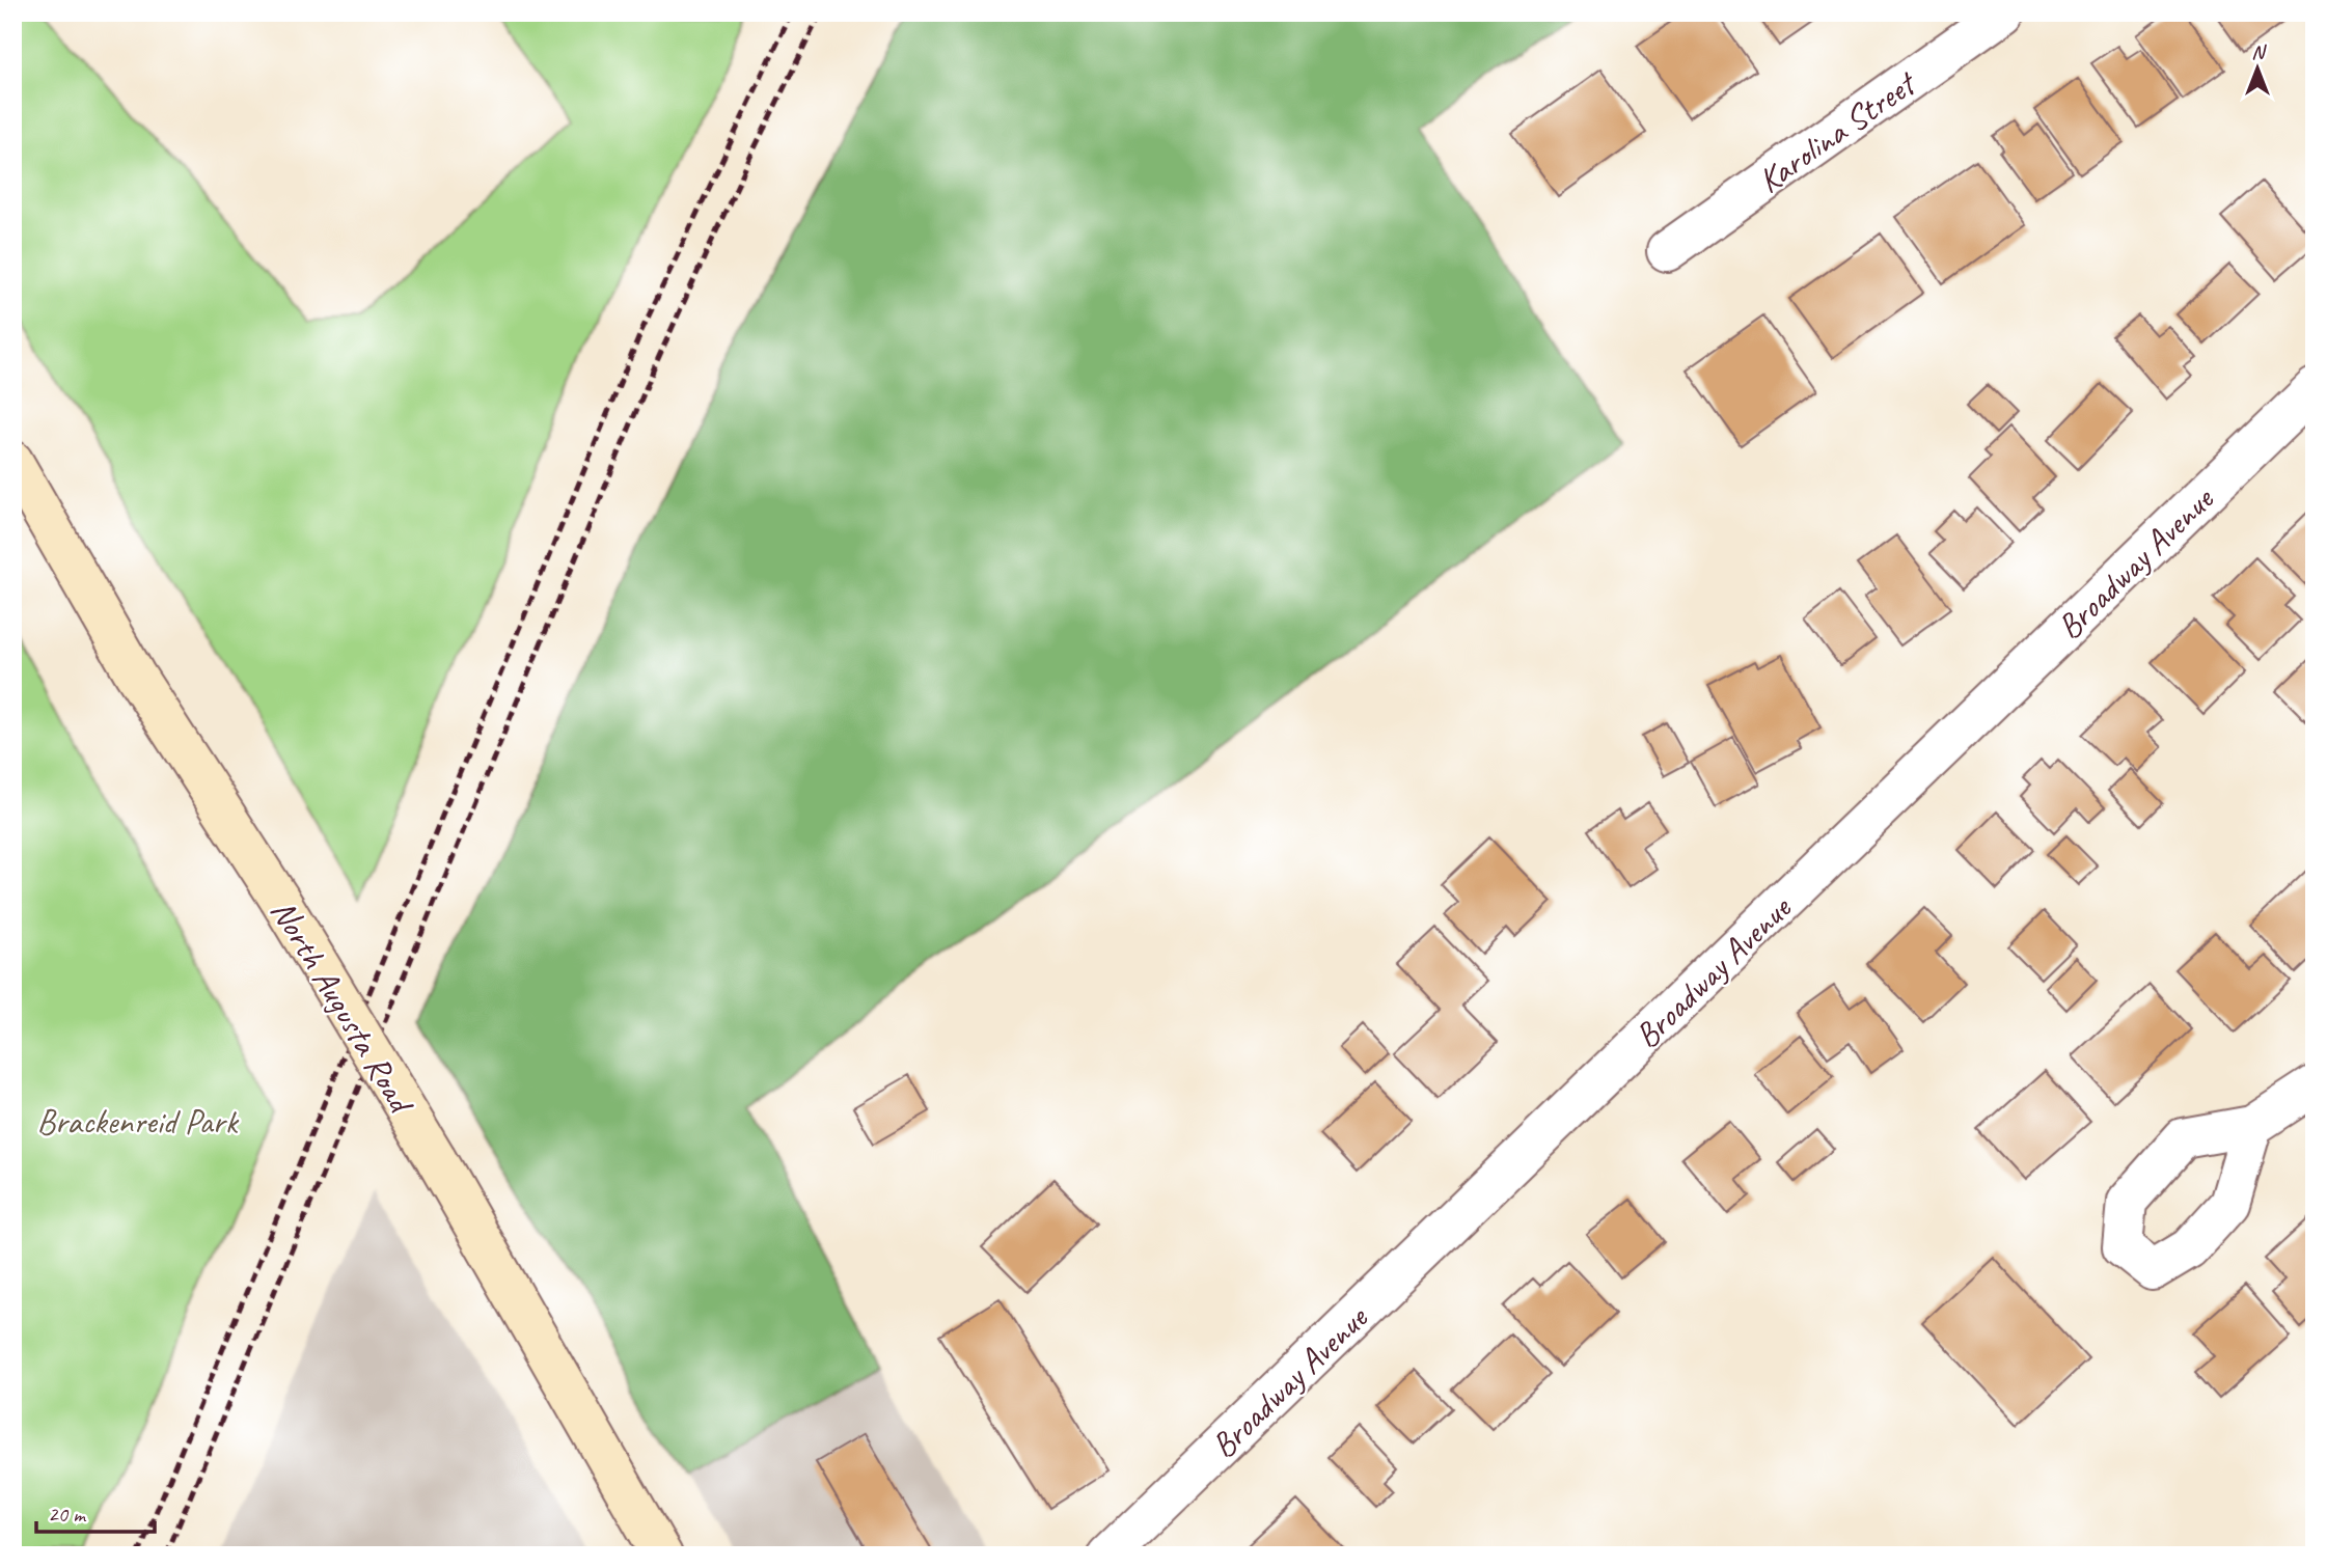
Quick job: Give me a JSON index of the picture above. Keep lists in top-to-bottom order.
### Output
{
  "streets": {
    "main road": ["North Augusta Road"],
    "street": ["Karolina Street", "Broadway Avenue"]
  },
  "parks": ["Brackenreid Park"],
  "scale_bar": "20 m",
  "north": "top"
}
